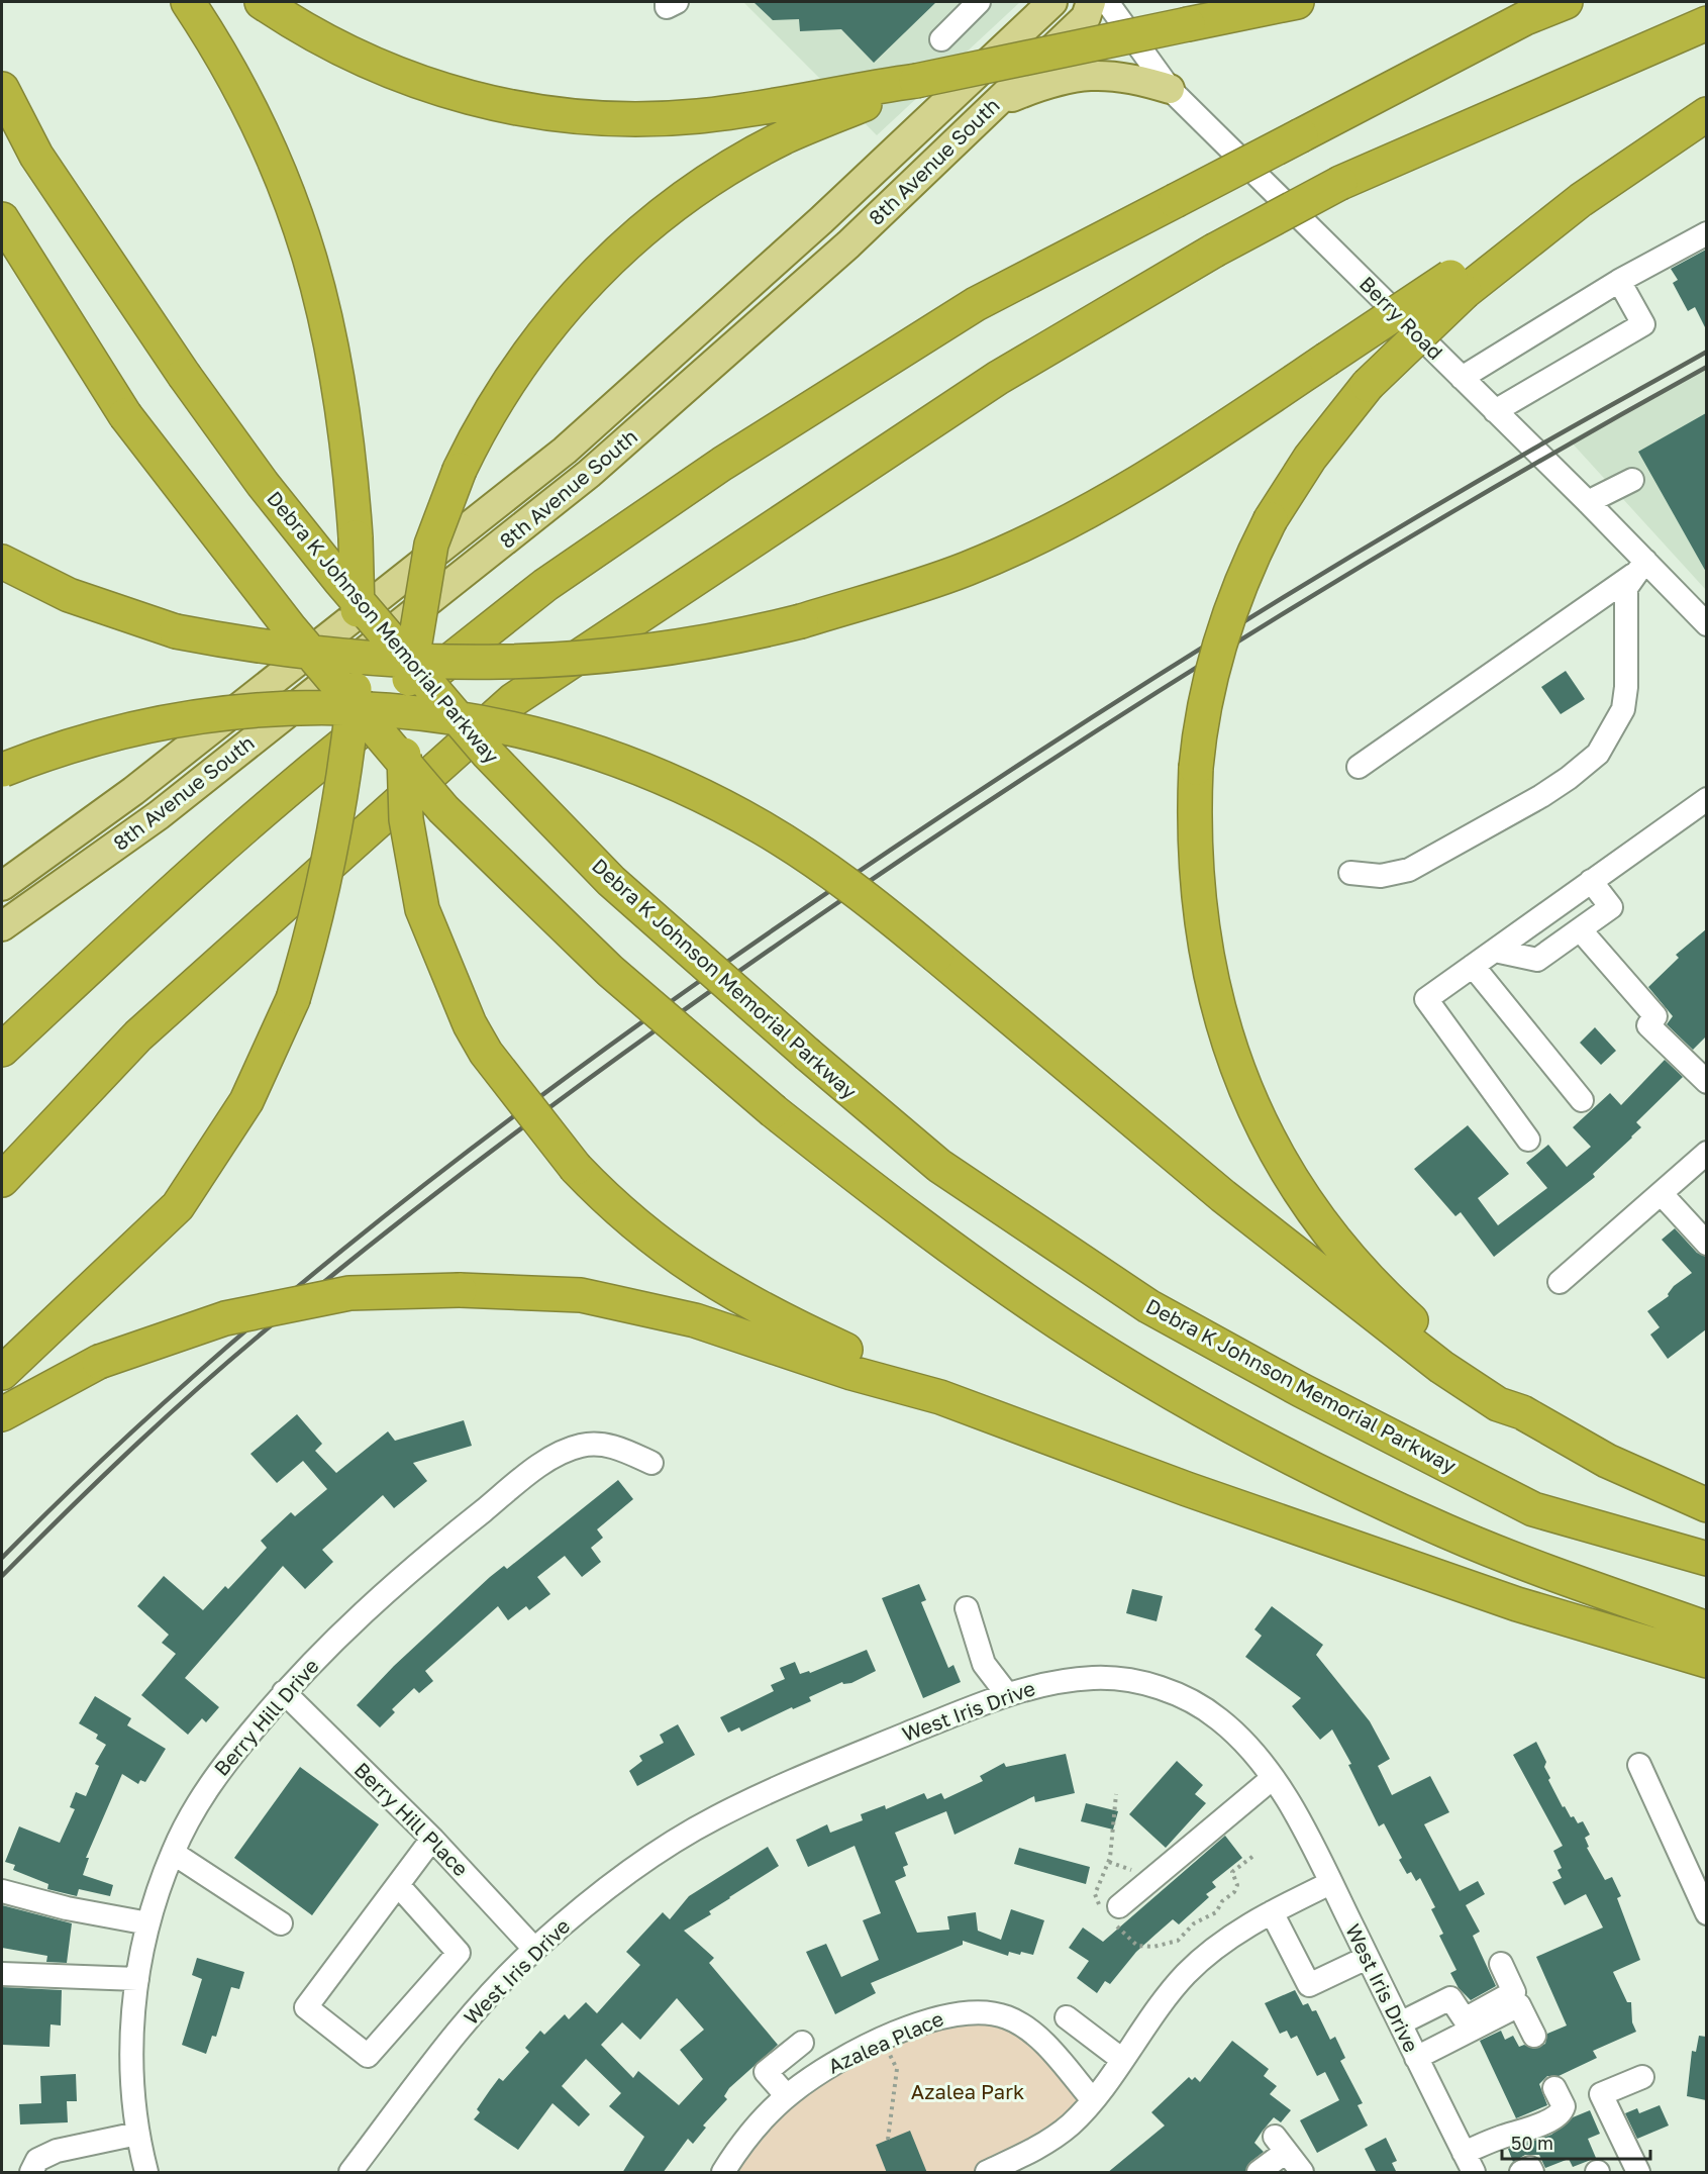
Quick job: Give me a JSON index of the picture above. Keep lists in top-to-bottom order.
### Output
{
  "streets": {
    "highway": ["Debra K Johnson Memorial Parkway"],
    "main road": ["8th Avenue South"],
    "street": [
      "Berry Road",
      "West Iris Drive",
      "Berry Hill Drive",
      "Berry Hill Place",
      "Azalea Place"
    ]
  },
  "crossings": [
    ["West Iris Drive", "Berry Hill Place"],
    ["Berry Hill Drive", "Berry Hill Place"]
  ],
  "parks": ["Azalea Park"],
  "scale_bar": "50 m"
}
